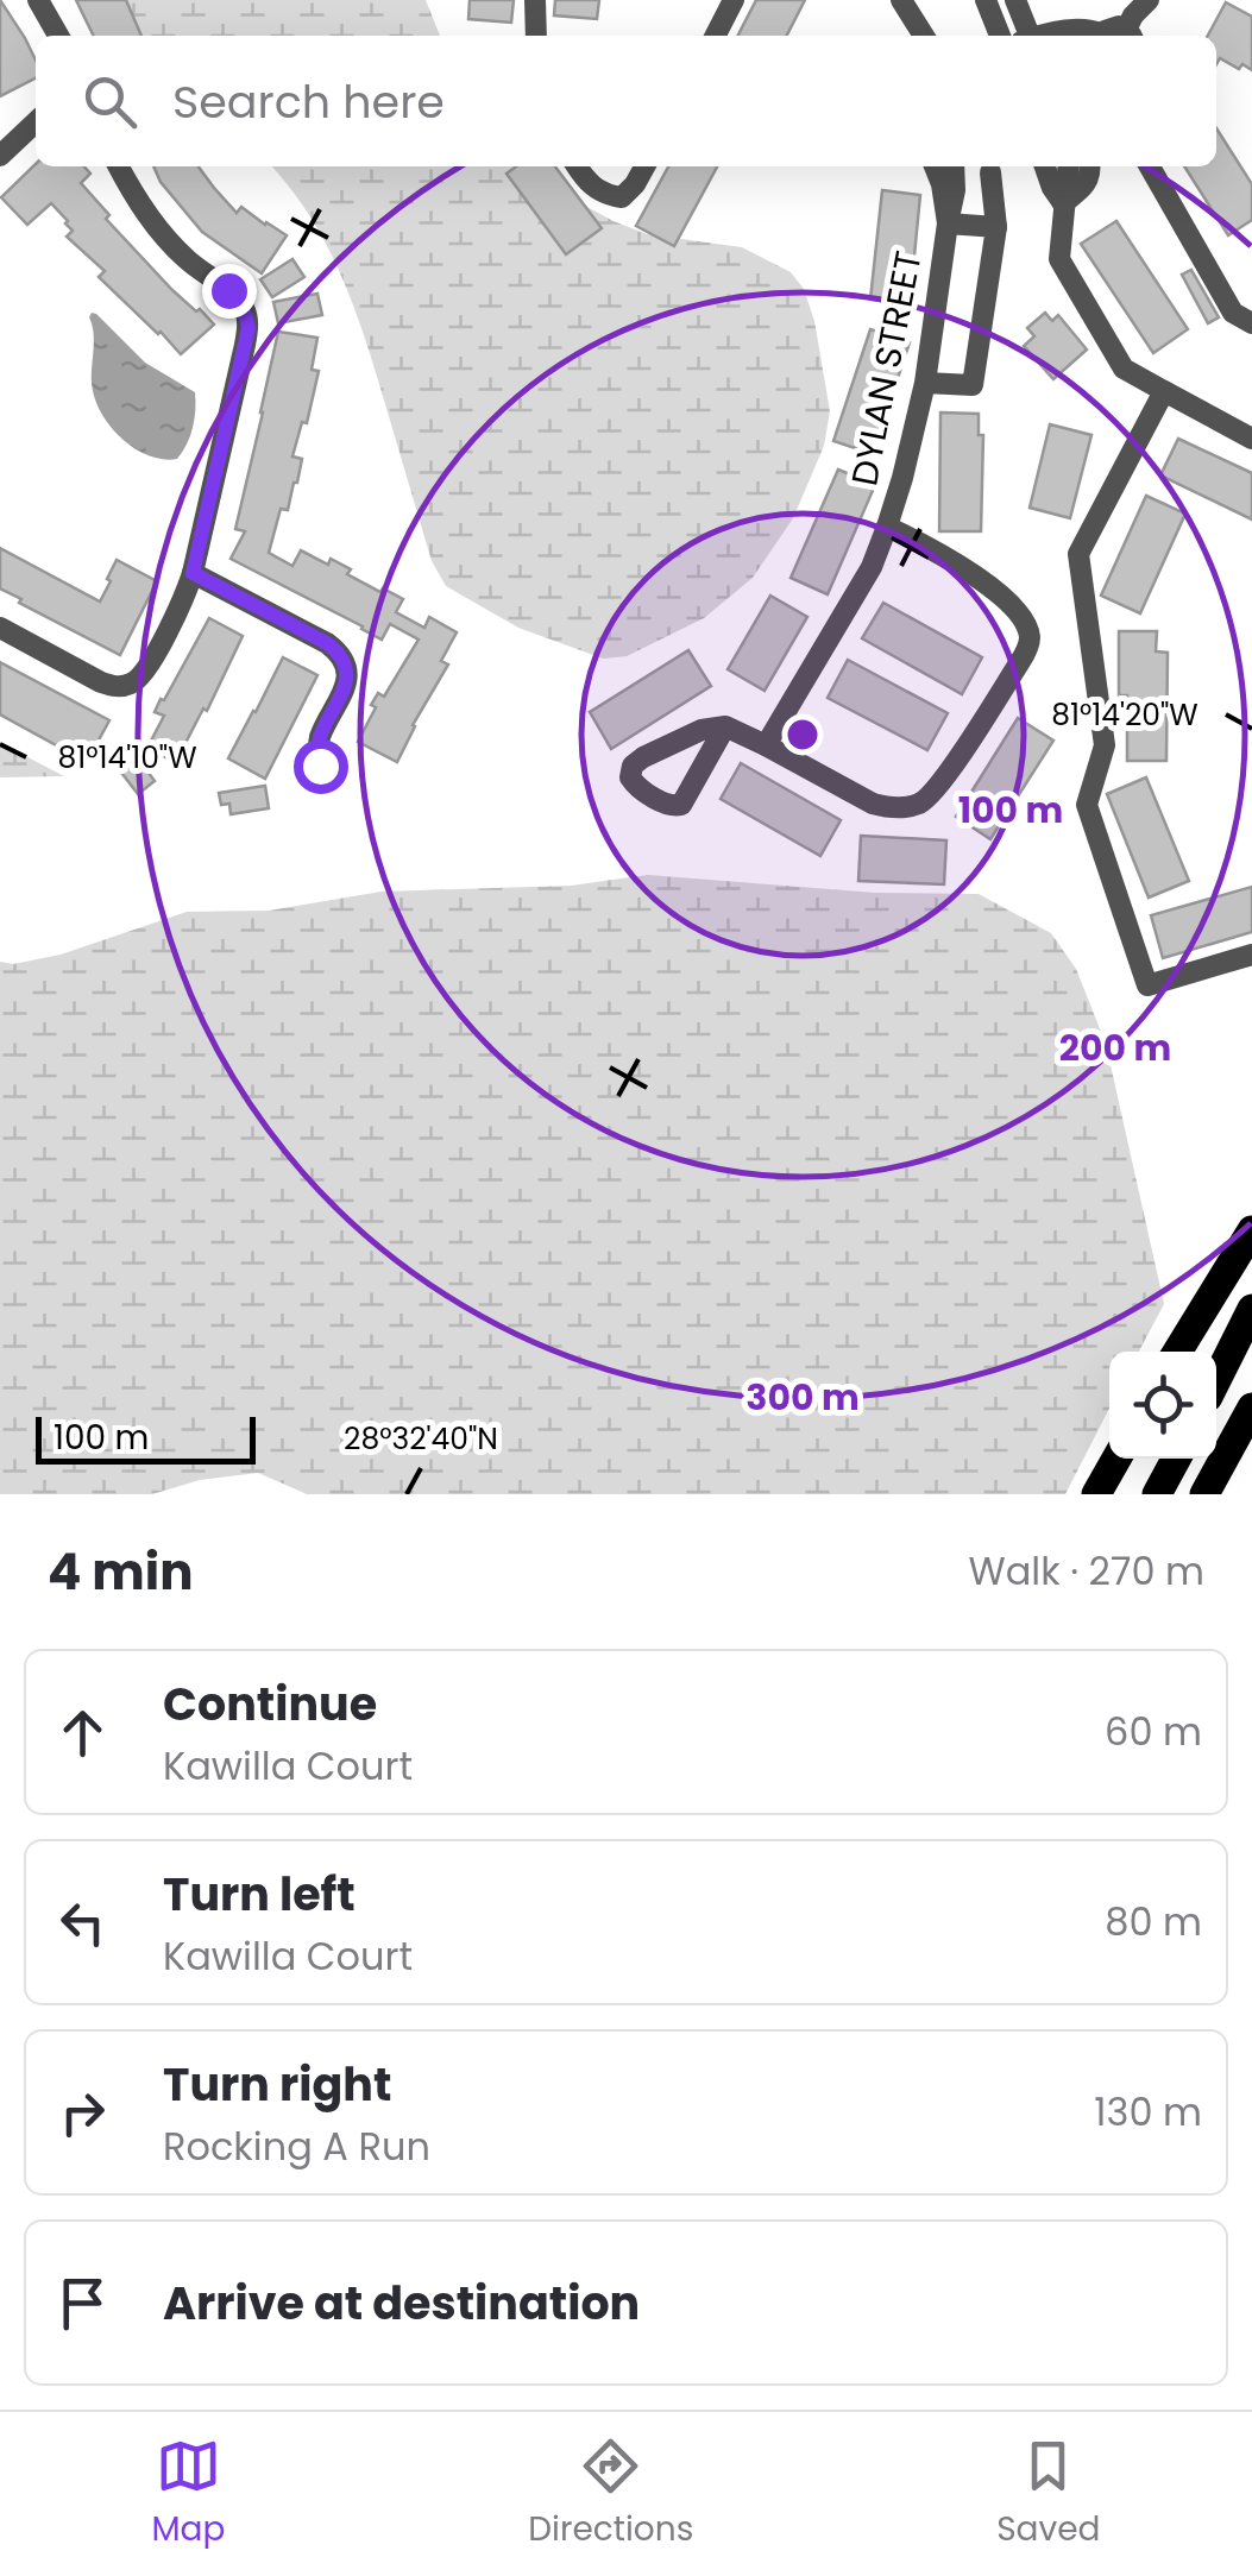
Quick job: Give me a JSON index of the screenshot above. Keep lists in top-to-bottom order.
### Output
{
  "streets": {
    "street": ["DYLAN STREET"]
  },
  "scale_bar": "100 m",
  "page": {
    "search": "Search here",
    "scale": "100 m",
    "heading": ["4 min", "Walk · 270 m"],
    "list": [
      ["Continue", "Kawilla Court", "60 m"],
      ["Turn left", "Kawilla Court", "80 m"],
      ["Turn right", "Rocking A Run", "130 m"],
      "Arrive at destination"
    ],
    "nav": ["Map", "Directions", "Saved"]
  },
  "coordinates": ["81°14'20\"W", "81°14'10\"W", "28°32'40\"N"],
  "rings": ["100 m", "200 m", "300 m"]
}
